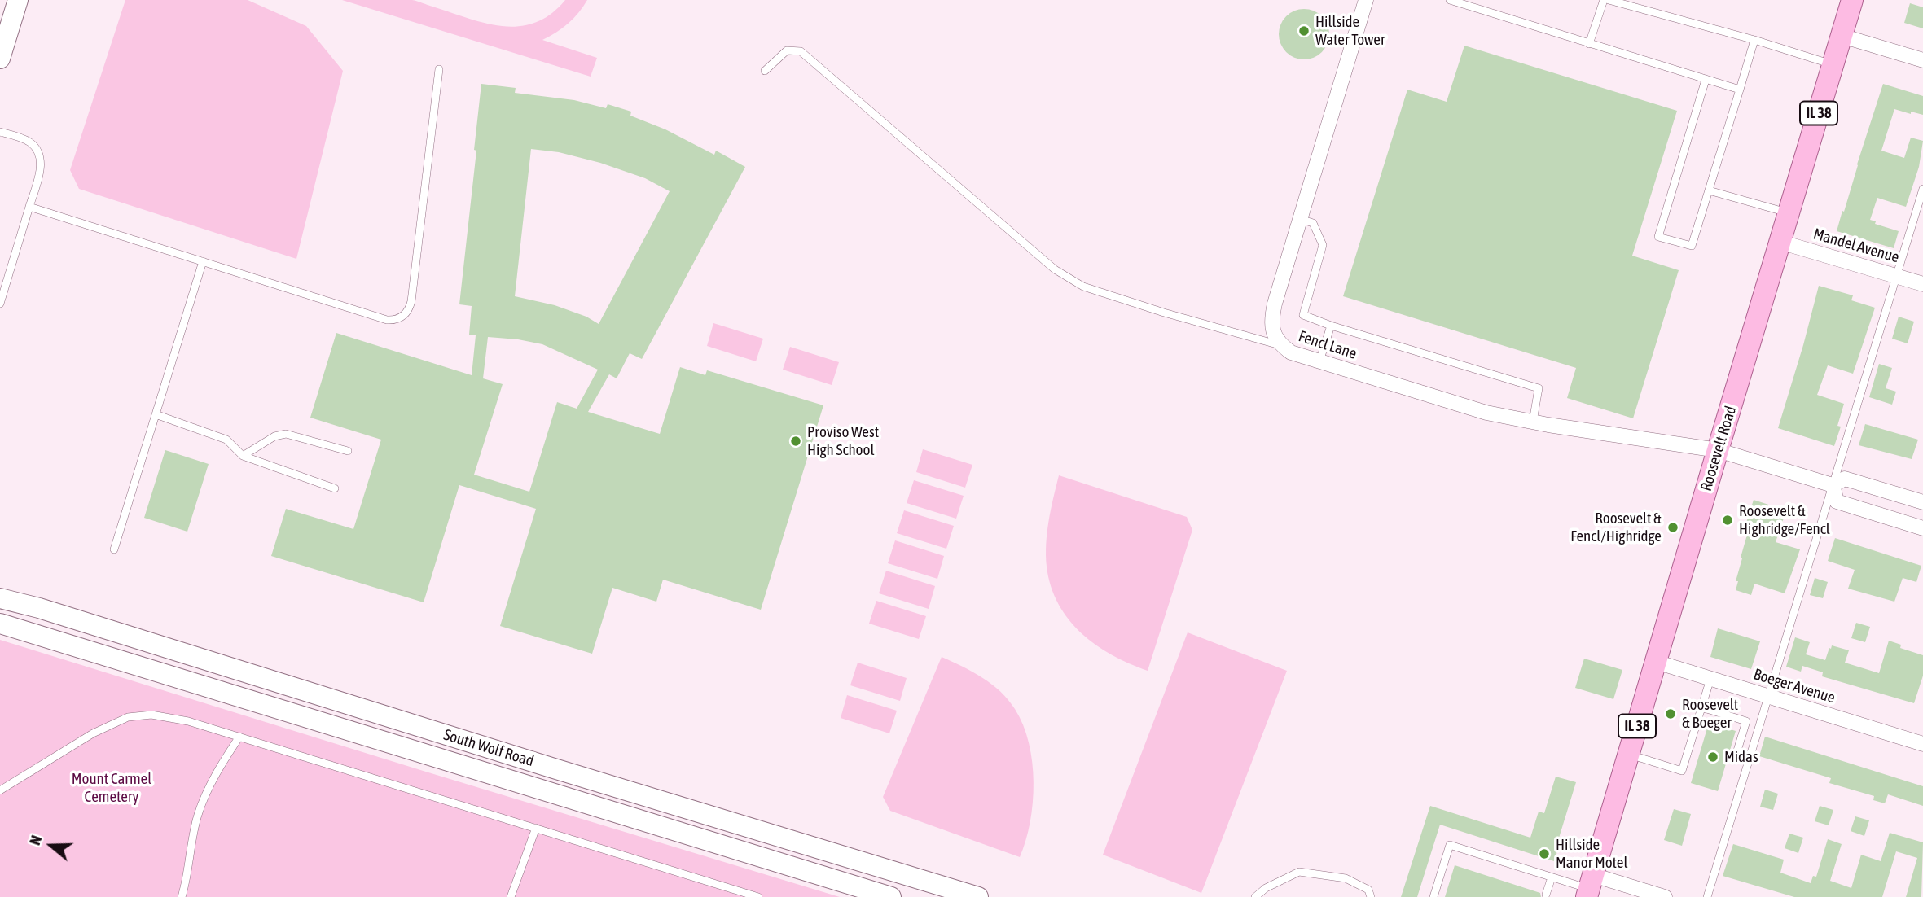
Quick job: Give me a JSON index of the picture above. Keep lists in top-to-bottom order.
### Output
{
  "streets": {
    "main road": ["IL 38", "Roosevelt Road", "South Wolf Road"],
    "street": ["Mandel Avenue", "Fencl Lane", "Boeger Avenue"]
  },
  "crossings": [
    ["Mandel Avenue", "Roosevelt Road"],
    ["Fencl Lane", "Roosevelt Road"],
    ["Roosevelt Road", "Boeger Avenue"]
  ],
  "parks": ["Mount Carmel Cemetery"],
  "places": [
    "Hillside Water Tower",
    "Proviso West High School",
    "Roosevelt & Highridge/Fencl",
    "Roosevelt & Fencl/Highridge",
    "Roosevelt & Boeger",
    "Midas",
    "Hillside Manor Motel"
  ],
  "north": "left"
}
